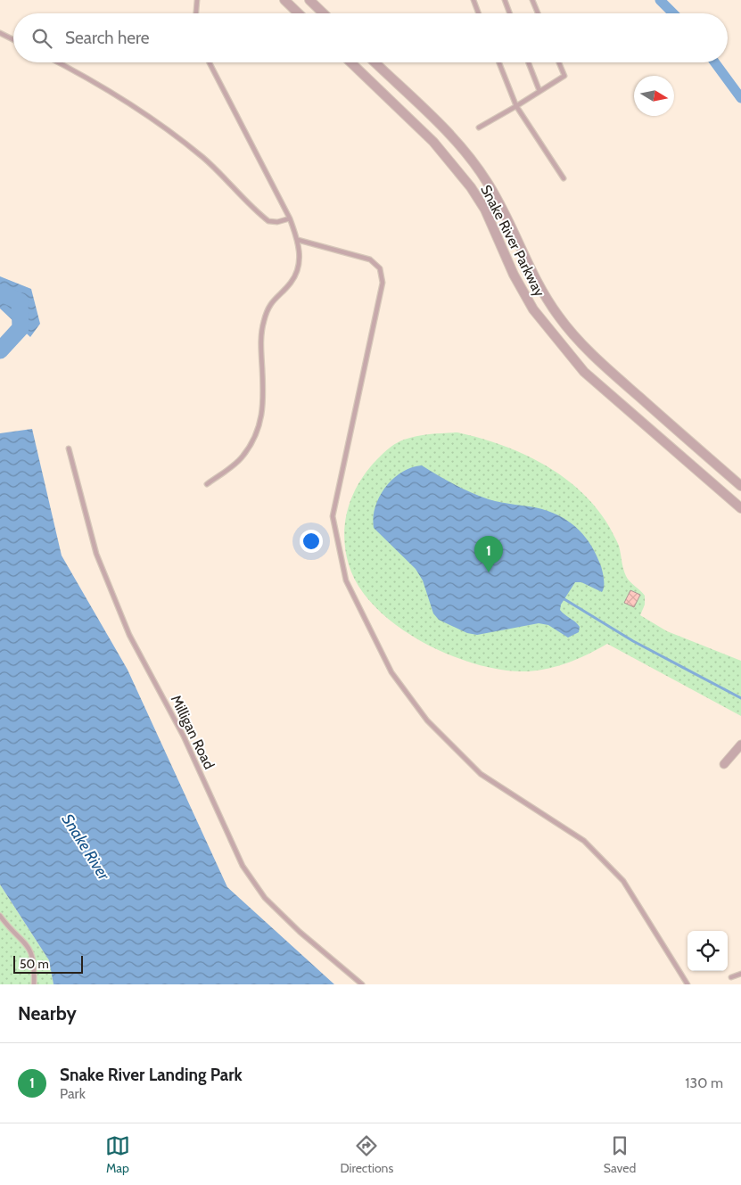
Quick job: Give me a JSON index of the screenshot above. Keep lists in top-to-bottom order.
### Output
{
  "streets": {
    "street": ["Snake River Parkway"],
    "lane": ["Milligan Road"]
  },
  "water": ["Snake River"],
  "scale_bar": "50 m",
  "north": "right",
  "page": {
    "search": "Search here",
    "pins": "1",
    "scale": "50 m",
    "heading": "Nearby",
    "list": [
      {
        "mark": "1",
        "name": "Snake River Landing Park",
        "note": "Park",
        "value": "130 m"
      }
    ],
    "nav": ["Map", "Directions", "Saved"]
  }
}
